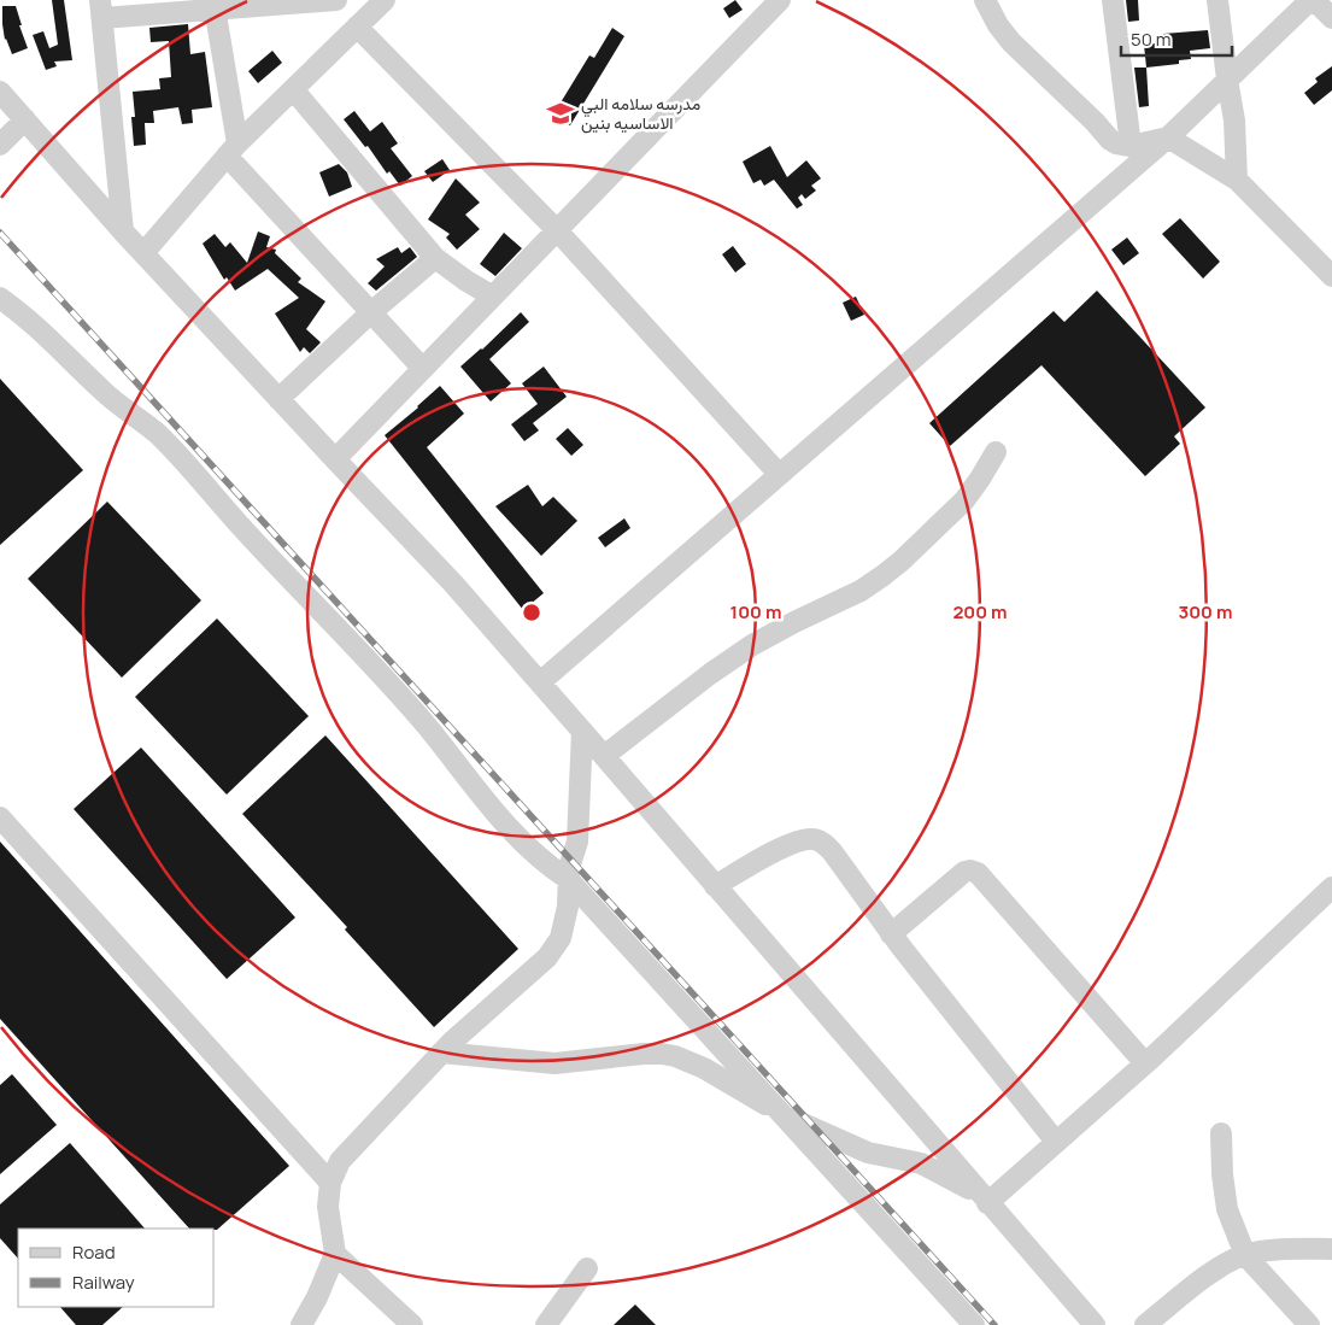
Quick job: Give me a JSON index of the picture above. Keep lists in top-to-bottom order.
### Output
{
  "places": {
    "school or university": ["مدرسه سلامه البي الاساسيه بنين"]
  },
  "legend": ["Road", "Railway"],
  "scale_bar": "50 m",
  "rings": ["100 m", "200 m", "300 m"]
}
